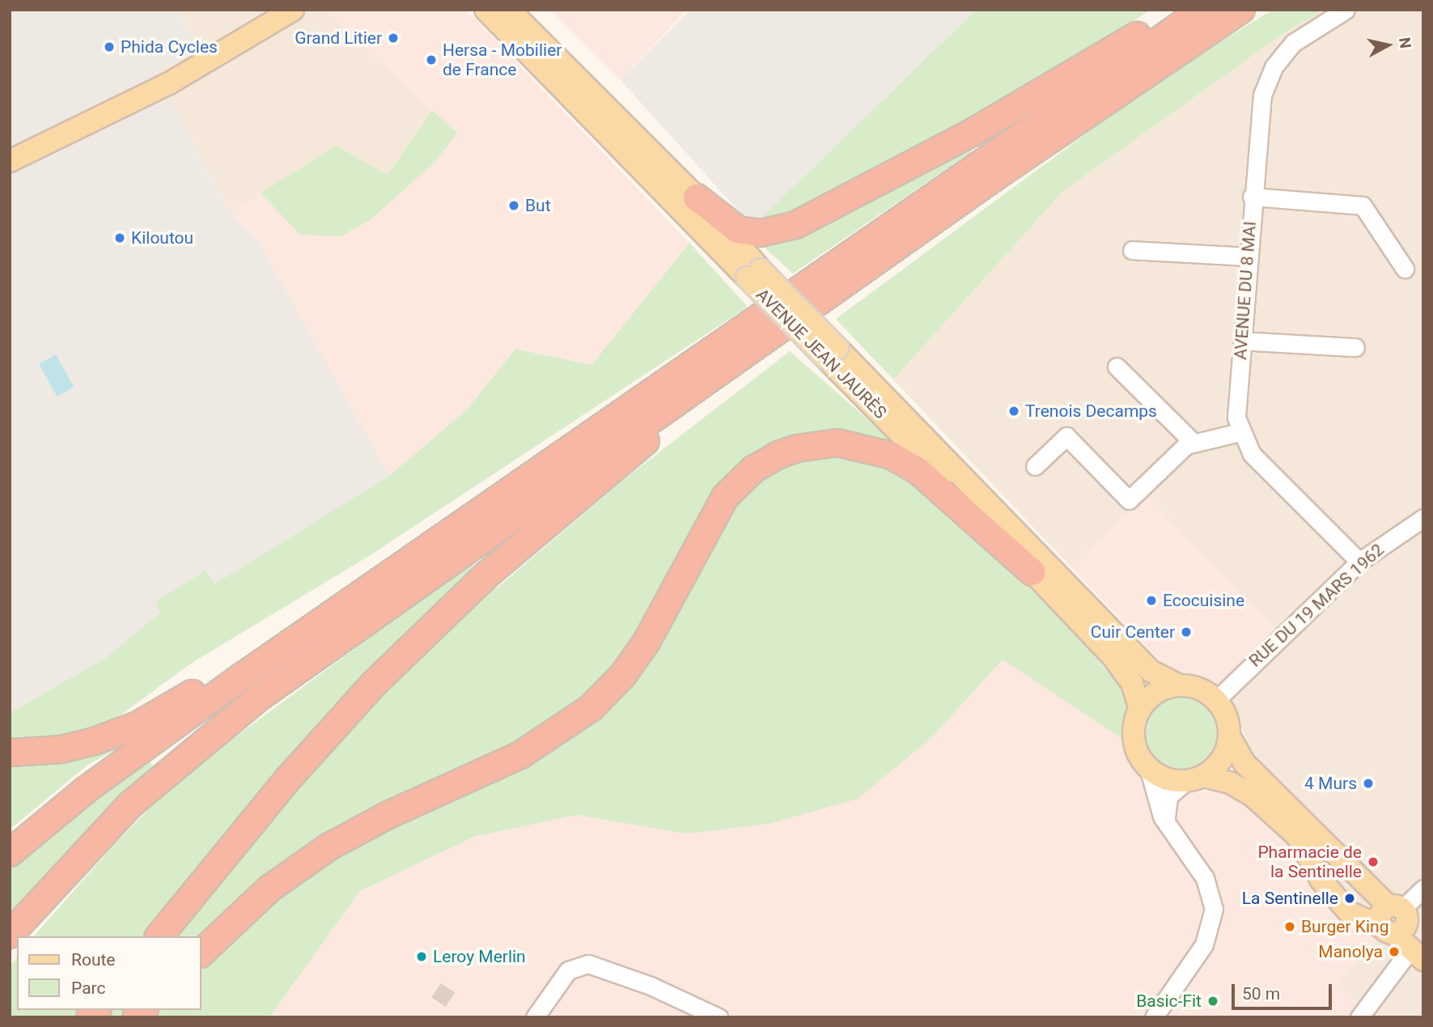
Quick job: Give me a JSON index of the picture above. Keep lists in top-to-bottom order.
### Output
{
  "streets": {
    "main road": ["AVENUE JEAN JAURÈS"],
    "street": ["AVENUE DU 8 MAI", "RUE DU 19 MARS 1962"]
  },
  "crossings": [
    ["AVENUE DU 8 MAI", "RUE DU 19 MARS 1962"],
    ["AVENUE JEAN JAURÈS", "RUE DU 19 MARS 1962"]
  ],
  "places": [
    "Grand Litier",
    "Phida Cycles",
    "Hersa - Mobilier de France",
    "But",
    "Kiloutou",
    "Trenois Decamps",
    "Ecocuisine",
    "Cuir Center",
    "4 Murs",
    "Pharmacie de la Sentinelle",
    "La Sentinelle",
    "Burger King",
    "Manolya",
    "Leroy Merlin",
    "Basic-Fit"
  ],
  "legend": ["Route", "Parc"],
  "scale_bar": "50 m",
  "north": "right"
}
